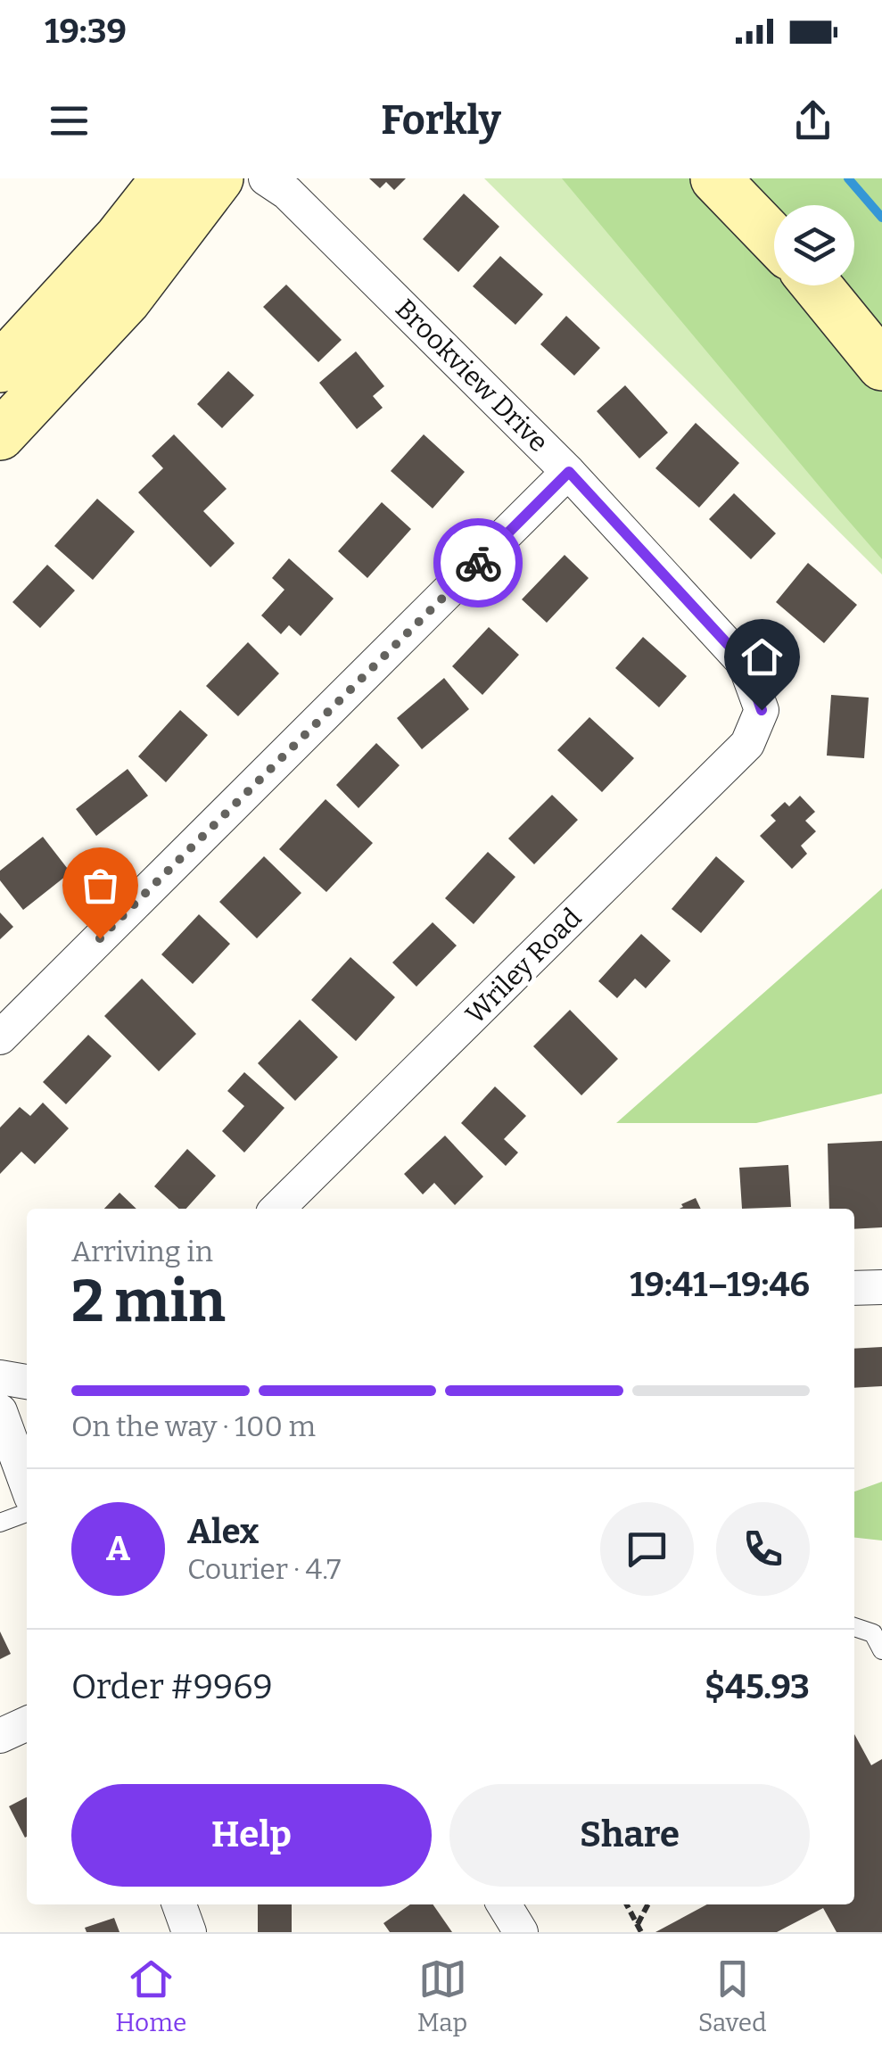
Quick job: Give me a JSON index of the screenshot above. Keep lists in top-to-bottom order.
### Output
{
  "streets": {
    "street": ["Brookview Drive", "Wriley Road"]
  },
  "crossings": [
    ["Brookview Drive", "Wriley Road"]
  ],
  "page": {
    "status": "19:39",
    "header": "Forkly",
    "heading": ["2 min", "Arriving in", "19:41–19:46"],
    "panel": [
      "Alex",
      "Courier · 4.7",
      "Order #9969",
      "$45.93"
    ],
    "bar": "On the way · 100 m",
    "round": "A",
    "buttons": ["Help", "Share"],
    "tabs": ["Home", "Map", "Saved"]
  }
}
